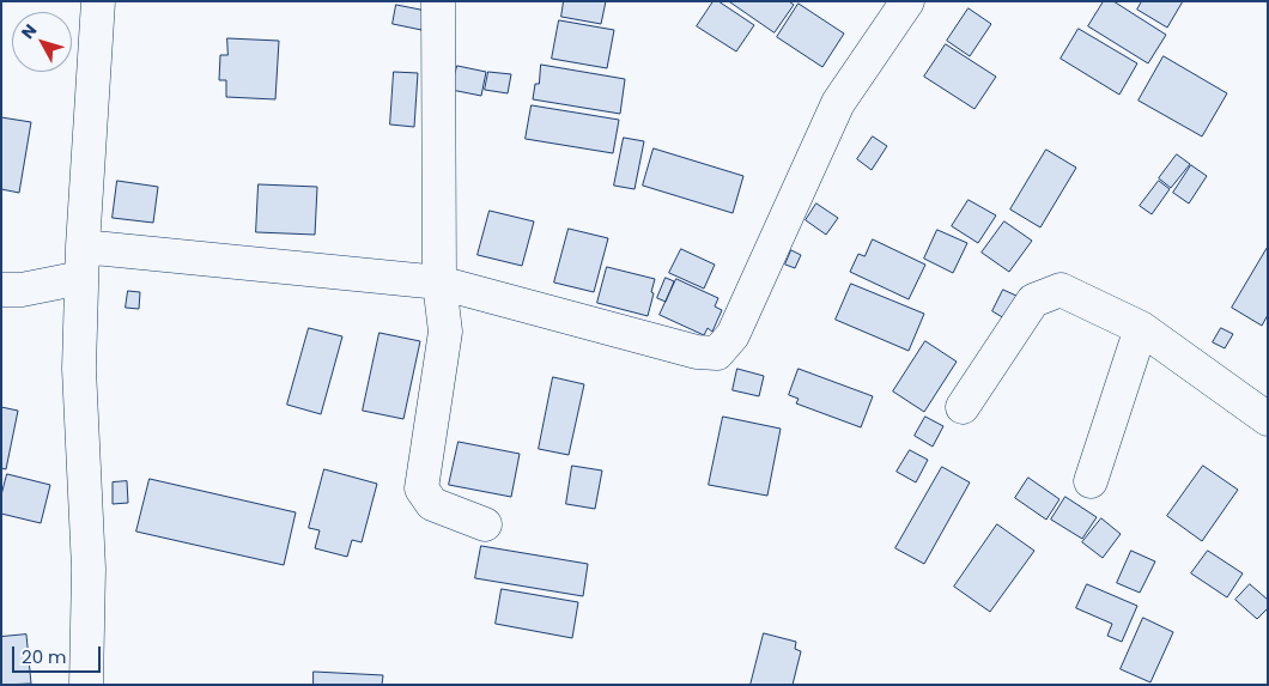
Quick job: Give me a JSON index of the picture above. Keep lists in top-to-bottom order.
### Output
{
  "scale_bar": "20 m",
  "north": "top left"
}
